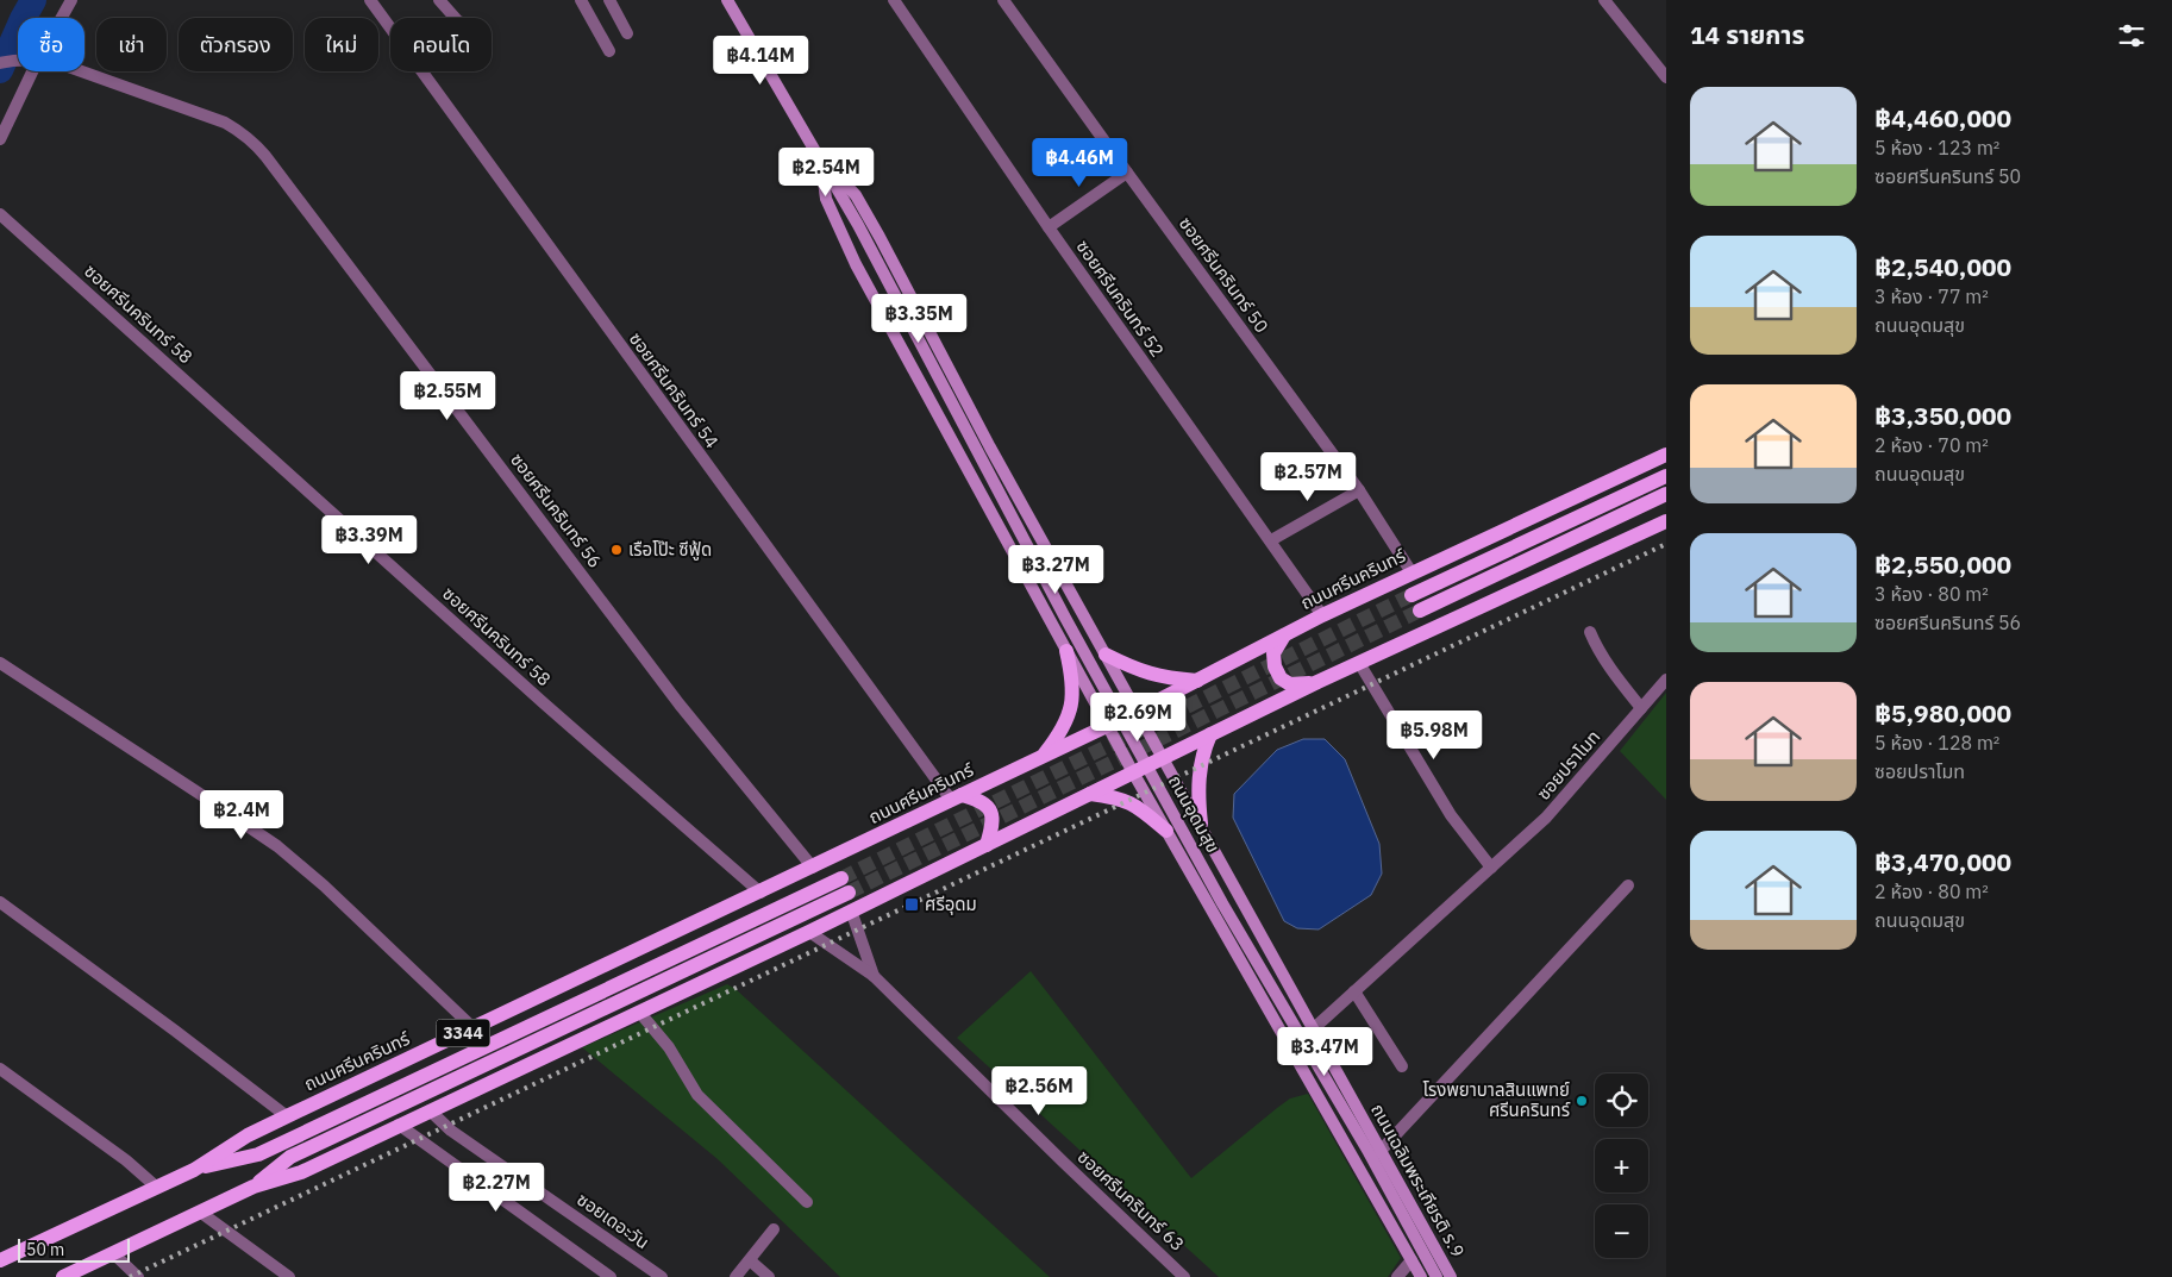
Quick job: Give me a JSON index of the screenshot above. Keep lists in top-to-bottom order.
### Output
{
  "streets": {
    "main road": [
      "ถนนศรีนครินทร์",
      "ถนนอุดมสุข",
      "3344",
      "ถนนเฉลิมพระเกียรติ ร.9"
    ],
    "street": [
      "ซอยศรีนครินทร์ 50",
      "ซอยศรีนครินทร์ 52",
      "ซอยศรีนครินทร์ 58",
      "ซอยศรีนครินทร์ 54",
      "ซอยศรีนครินทร์ 56",
      "ซอยปราโมท",
      "ซอยศรีนครินทร์ 63",
      "ซอยเดอะวัน"
    ]
  },
  "crossings": [
    ["ซอยศรีนครินทร์ 50", "ถนนศรีนครินทร์"],
    ["ซอยศรีนครินทร์ 52", "ถนนศรีนครินทร์"],
    ["ซอยศรีนครินทร์ 58", "ถนนศรีนครินทร์"],
    ["ซอยศรีนครินทร์ 54", "ถนนศรีนครินทร์"],
    ["ซอยศรีนครินทร์ 56", "ถนนศรีนครินทร์"],
    ["ถนนศรีนครินทร์", "ถนนอุดมสุข"],
    ["ซอยปราโมท", "ถนนเฉลิมพระเกียรติ ร.9"],
    ["ถนนอุดมสุข", "ถนนเฉลิมพระเกียรติ ร.9"],
    ["3344", "ซอยศรีนครินทร์ 63"],
    ["3344", "ซอยเดอะวัน"]
  ],
  "places": {
    "other": ["เรือโป๊ะ ซีฟู้ด", "โรงพยาบาลสินแพทย์ ศรีนครินทร์"],
    "transit": ["ศรีอุดม"]
  },
  "scale_bar": "50 m",
  "page": {
    "heading": "14 รายการ",
    "chip": [
      "ซื้อ",
      "เช่า",
      "ตัวกรอง",
      "ใหม่",
      "คอนโด"
    ],
    "price": [
      "฿4.14M",
      "฿4.46M",
      "฿2.54M",
      "฿3.35M",
      "฿2.55M",
      "฿2.57M",
      "฿3.39M",
      "฿3.27M",
      "฿2.69M",
      "฿5.98M",
      "฿2.4M",
      "฿3.47M",
      "฿2.56M",
      "฿2.27M"
    ],
    "list": [
      {
        "name": "฿4,460,000",
        "note": "5 ห้อง · 123 m² · ซอยศรีนครินทร์ 50"
      },
      {
        "name": "฿2,540,000",
        "note": "3 ห้อง · 77 m² · ถนนอุดมสุข"
      },
      {
        "name": "฿3,350,000",
        "note": "2 ห้อง · 70 m² · ถนนอุดมสุข"
      },
      {
        "name": "฿2,550,000",
        "note": "3 ห้อง · 80 m² · ซอยศรีนครินทร์ 56"
      },
      {
        "name": "฿5,980,000",
        "note": "5 ห้อง · 128 m² · ซอยปราโมท"
      },
      {
        "name": "฿3,470,000",
        "note": "2 ห้อง · 80 m² · ถนนอุดมสุข"
      }
    ],
    "map_buttons": ["+", "−"],
    "scale": "50 m"
  }
}
